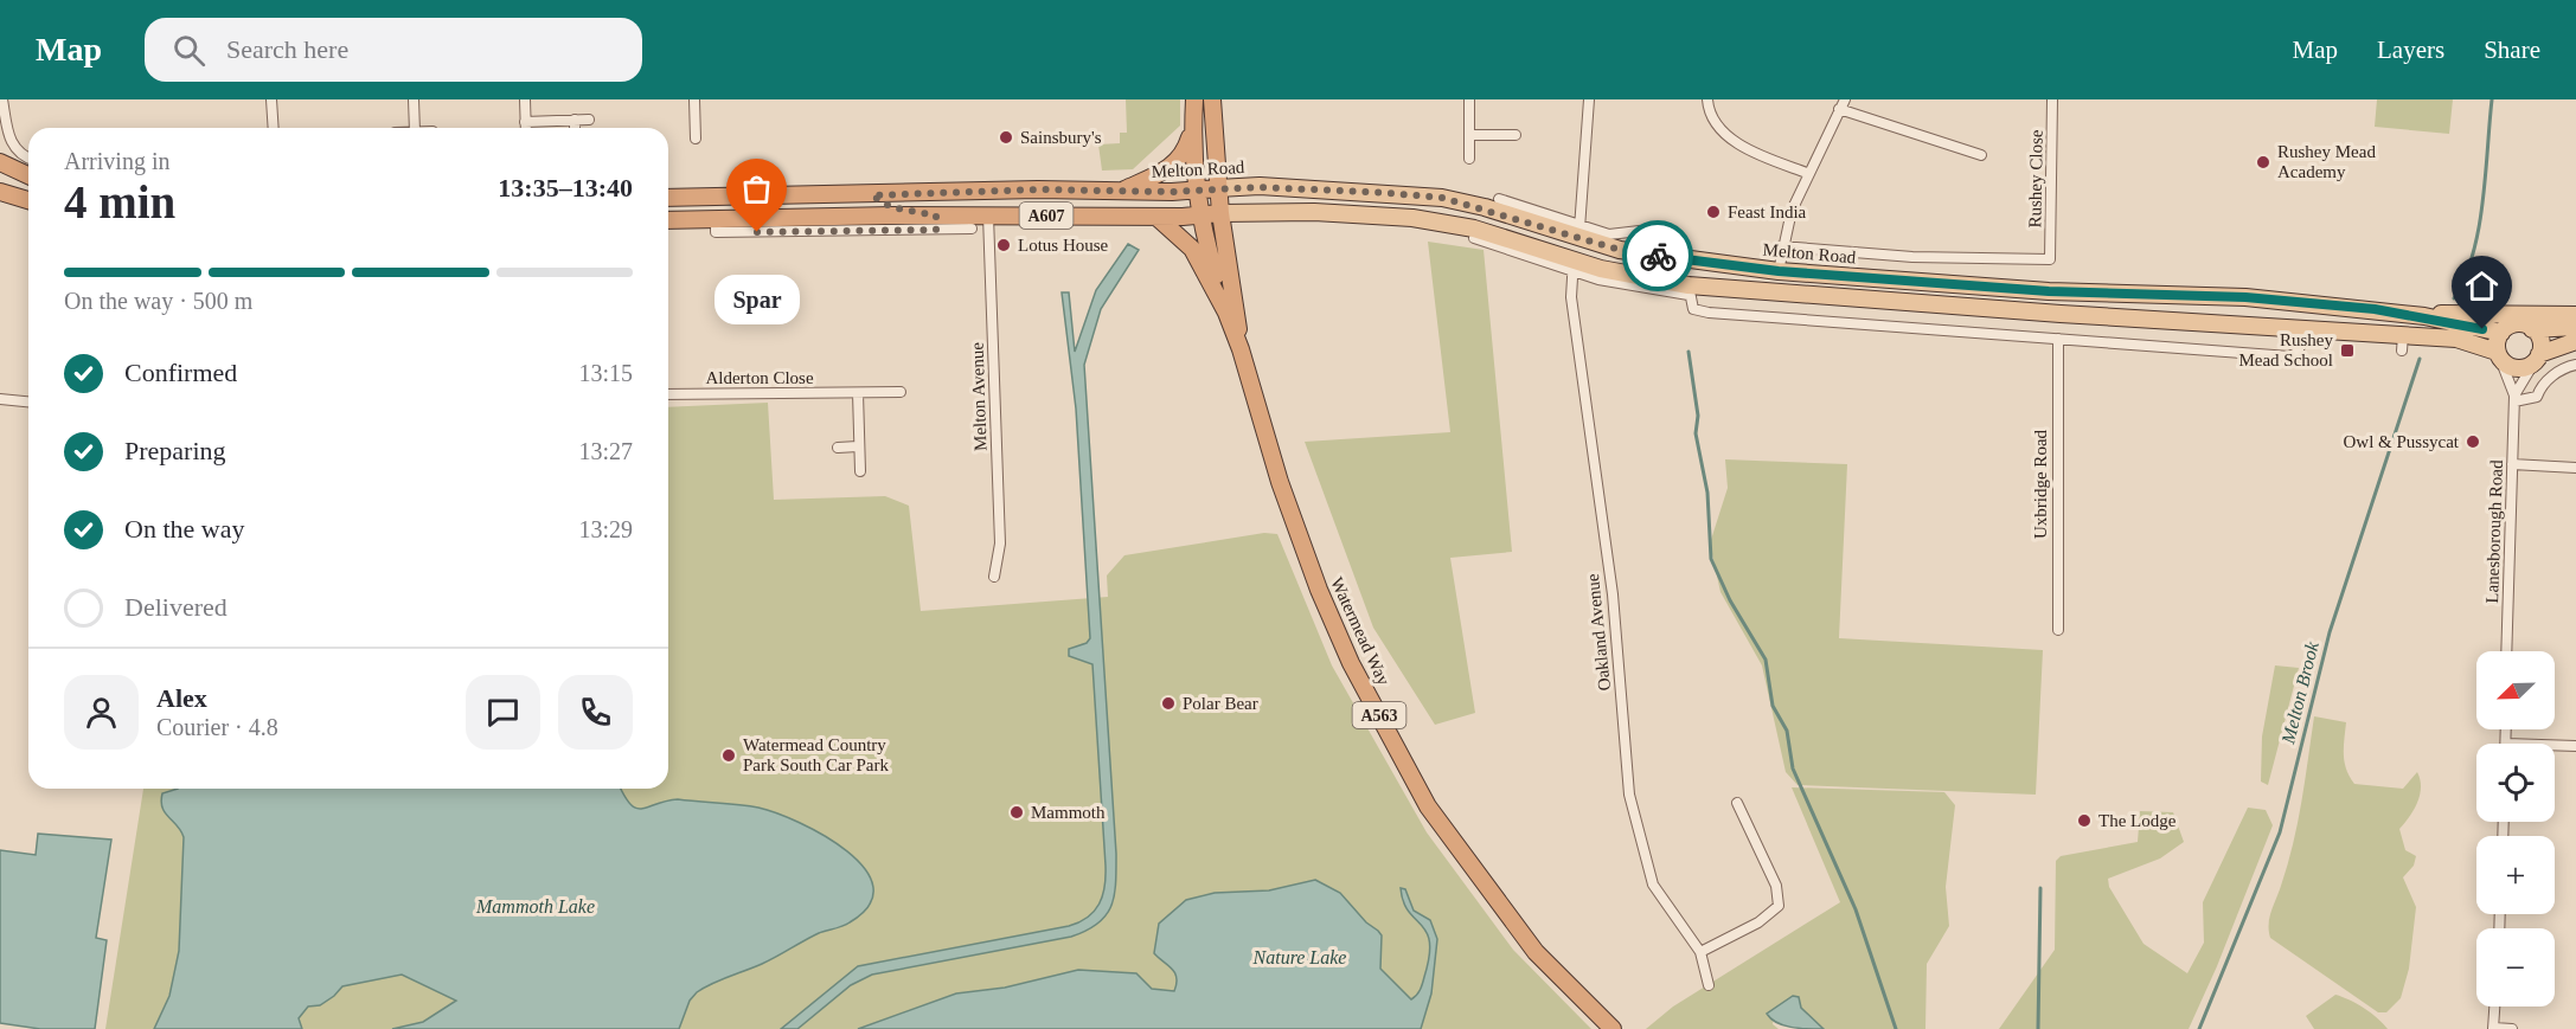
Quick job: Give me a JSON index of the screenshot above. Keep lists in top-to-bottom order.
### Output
{
  "streets": {
    "highway": [
      "Melton Road",
      "A607",
      "Watermead Way",
      "A563"
    ],
    "street": [
      "Rushey Close",
      "Alderton Close",
      "Melton Avenue",
      "Uxbridge Road",
      "Lanesborough Road",
      "Oakland Avenue"
    ]
  },
  "crossings": [
    ["Melton Road", "A607"],
    ["Melton Road", "Lanesborough Road"],
    ["Melton Road", "Watermead Way"],
    ["A607", "Melton Avenue"],
    ["A607", "Lanesborough Road"],
    ["A607", "Watermead Way"],
    ["A607", "Oakland Avenue"]
  ],
  "water": ["Melton Brook", "Mammoth Lake", "Nature Lake"],
  "places": {
    "other": [
      "Sainsbury's",
      "Rushey Mead Academy",
      "Feast India",
      "Spar",
      "Lotus House",
      "Owl & Pussycat",
      "Polar Bear",
      "Watermead Country Park South Car Park",
      "Mammoth",
      "The Lodge"
    ],
    "transit": ["Rushey Mead School"]
  },
  "north": "bottom left",
  "page": {
    "header": "Map",
    "search": "Search here",
    "nav": ["Map", "Layers", "Share"],
    "heading": ["4 min", "Arriving in", "13:35–13:40"],
    "panel": ["Alex", "Courier · 4.8"],
    "bar": "On the way · 500 m",
    "bubble": "Spar",
    "list": [
      ["Confirmed", "13:15"],
      ["Preparing", "13:27"],
      ["On the way", "13:29"],
      "Delivered"
    ],
    "map_buttons": ["+", "−"]
  }
}
